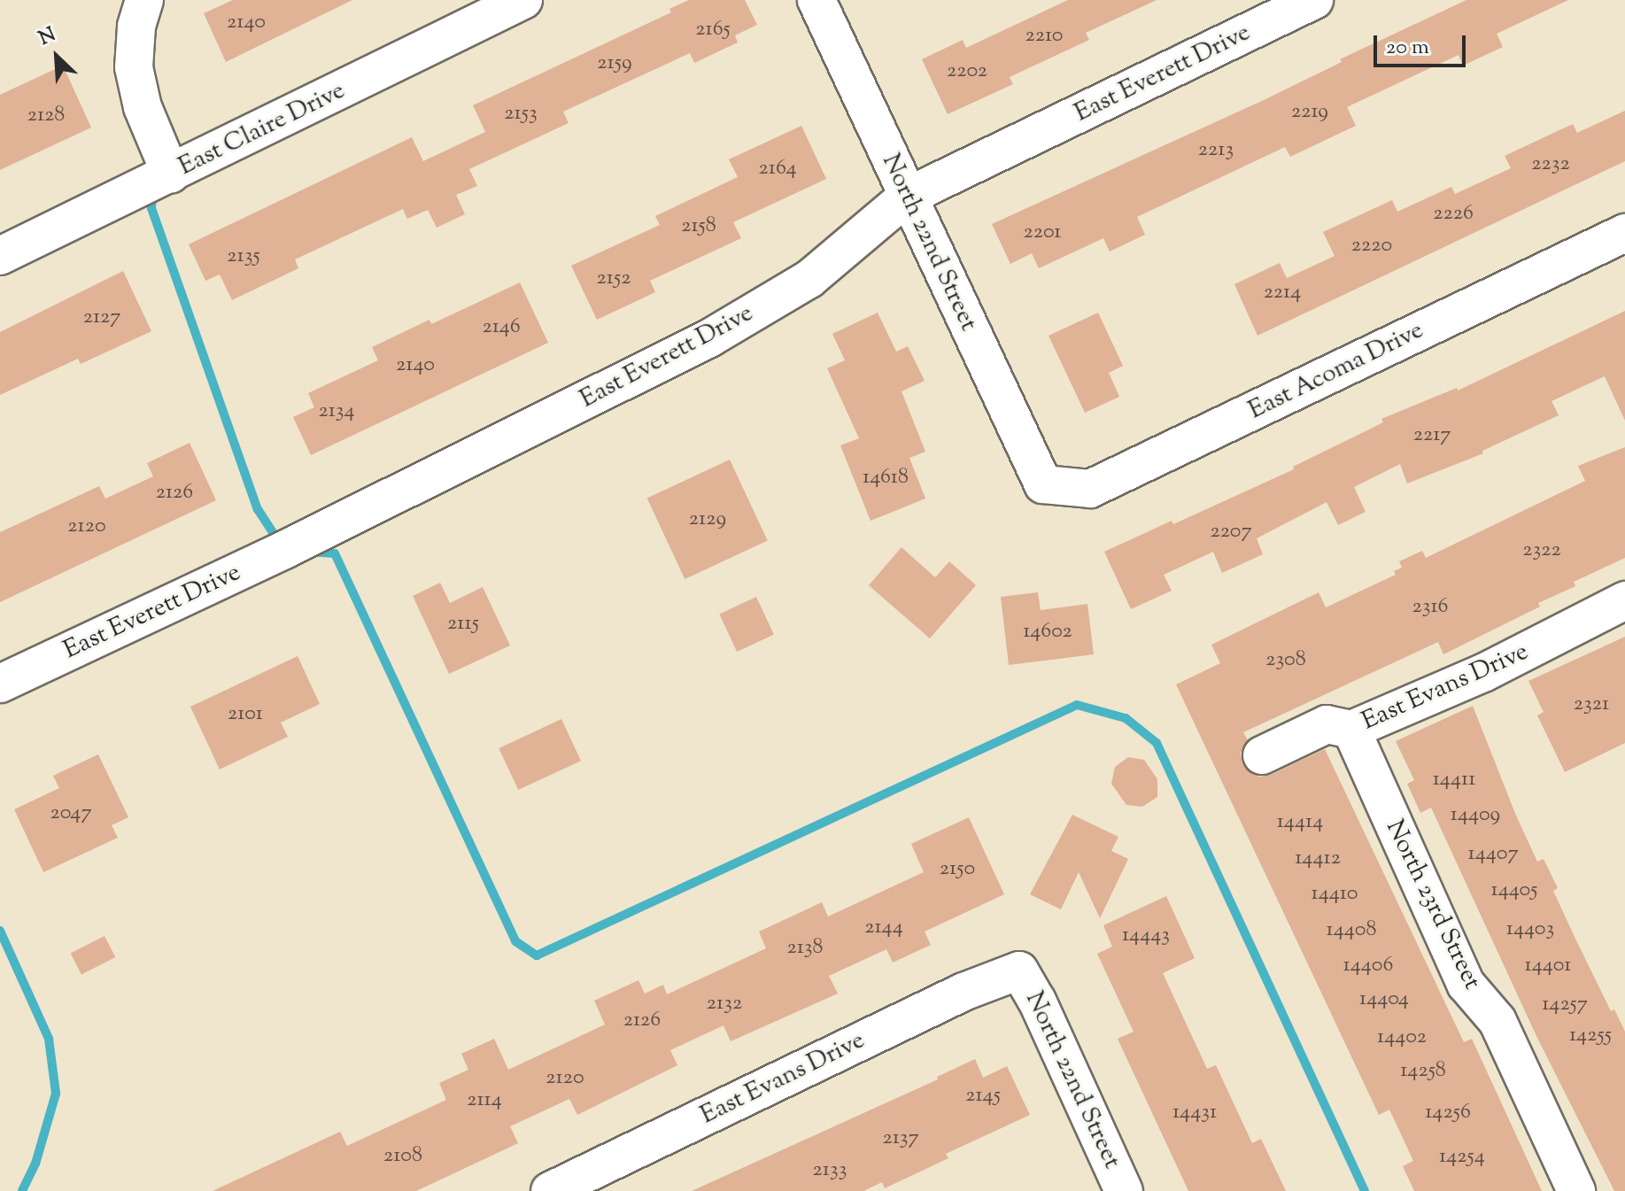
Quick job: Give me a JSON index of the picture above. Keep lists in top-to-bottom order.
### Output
{
  "streets": {
    "street": [
      "East Everett Drive",
      "East Claire Drive",
      "North 22nd Street",
      "East Acoma Drive",
      "East Evans Drive",
      "North 23rd Street"
    ]
  },
  "crossings": [
    ["East Everett Drive", "North 22nd Street"],
    ["North 22nd Street", "East Acoma Drive"],
    ["North 22nd Street", "East Evans Drive"],
    ["East Evans Drive", "North 23rd Street"]
  ],
  "house_numbers": [
    "2140",
    "2165",
    "2210",
    "2159",
    "2202",
    "2219",
    "2153",
    "2128",
    "2213",
    "2232",
    "2164",
    "2226",
    "2158",
    "2201",
    "2220",
    "2135",
    "2152",
    "2214",
    "2127",
    "2146",
    "2140",
    "2134",
    "2217",
    "14618",
    "2126",
    "2129",
    "2120",
    "2207",
    "2322",
    "2316",
    "2115",
    "14602",
    "2308",
    "2321",
    "2101",
    "14411",
    "2047",
    "14409",
    "14414",
    "14407",
    "14412",
    "2150",
    "14405",
    "14410",
    "2144",
    "14403",
    "14408",
    "14443",
    "2138",
    "14406",
    "14401",
    "14404",
    "2132",
    "14257",
    "2126",
    "14255",
    "14402",
    "14258",
    "2120",
    "2145",
    "2114",
    "14431",
    "14256",
    "2137",
    "2108",
    "14254",
    "2133"
  ],
  "scale_bar": "20 m",
  "north": "top left"
}
